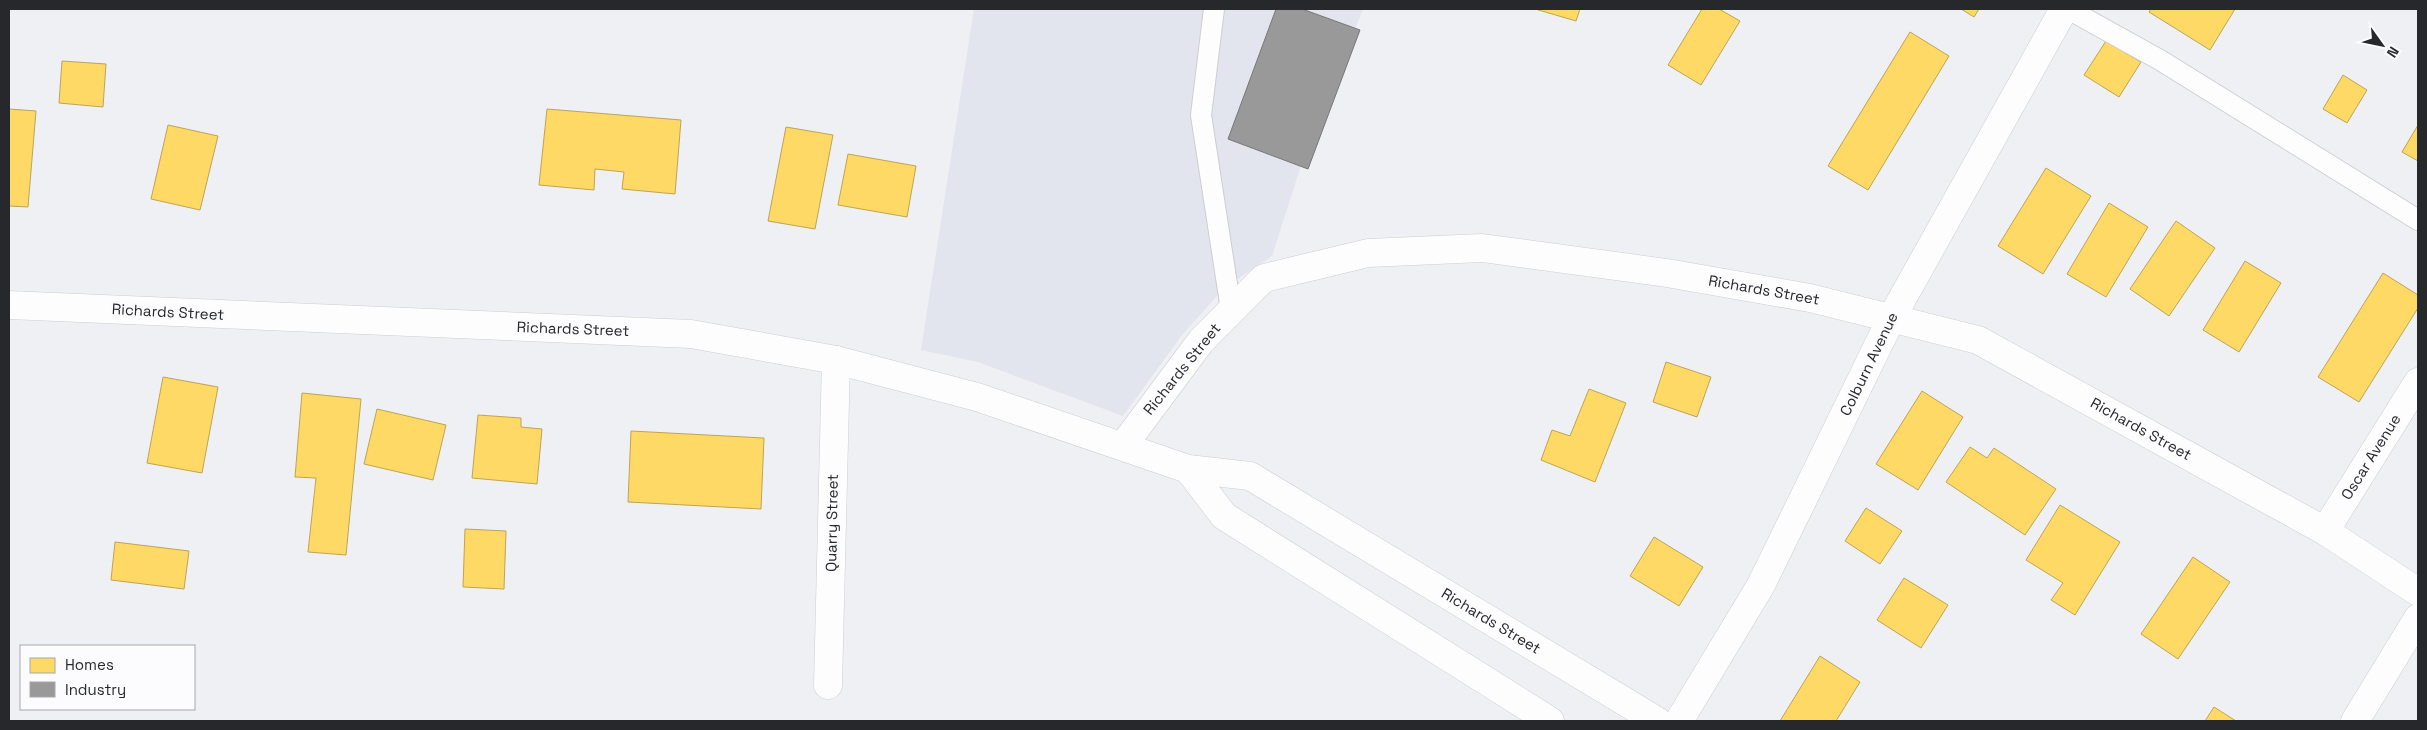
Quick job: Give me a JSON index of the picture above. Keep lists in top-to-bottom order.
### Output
{
  "streets": {
    "street": [
      "Richards Street",
      "Colburn Avenue",
      "Oscar Avenue",
      "Quarry Street"
    ]
  },
  "crossings": [
    ["Richards Street", "Colburn Avenue"],
    ["Richards Street", "Oscar Avenue"],
    ["Richards Street", "Quarry Street"]
  ],
  "legend": ["Homes", "Industry"],
  "north": "bottom right"
}
